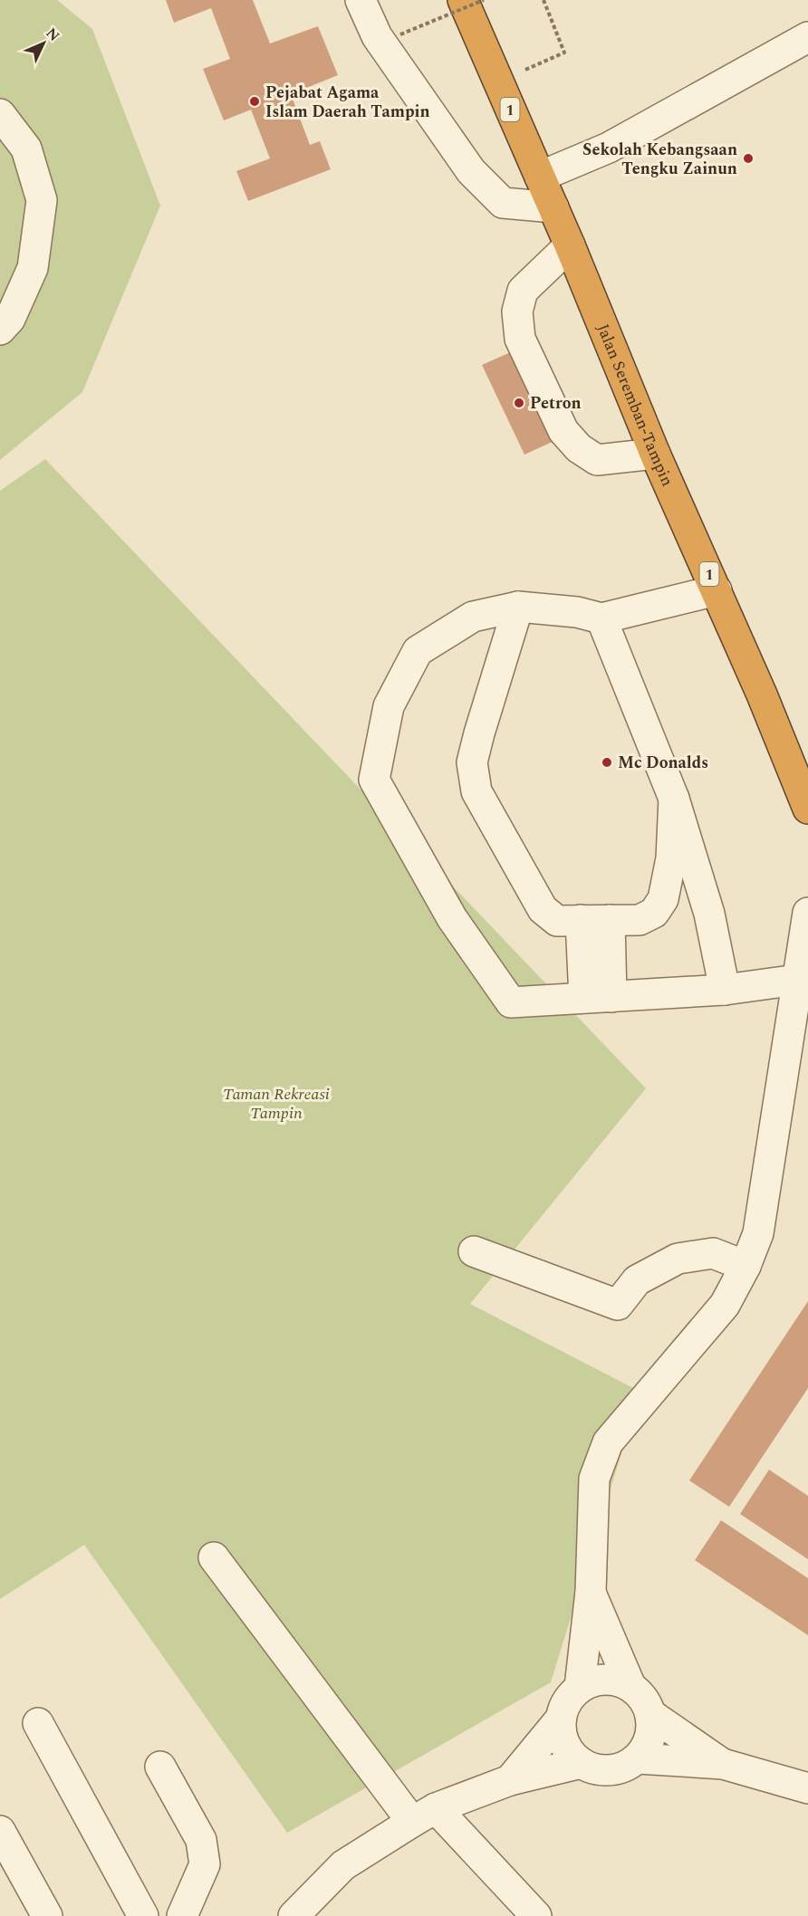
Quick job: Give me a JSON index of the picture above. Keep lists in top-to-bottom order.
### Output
{
  "streets": {
    "highway": ["1", "Jalan Seremban-Tampin"]
  },
  "parks": ["Taman Rekreasi Tampin"],
  "places": [
    "Pejabat Agama Islam Daerah Tampin",
    "Sekolah Kebangsaan Tengku Zainun",
    "Petron",
    "Mc Donalds"
  ],
  "north": "top right"
}
